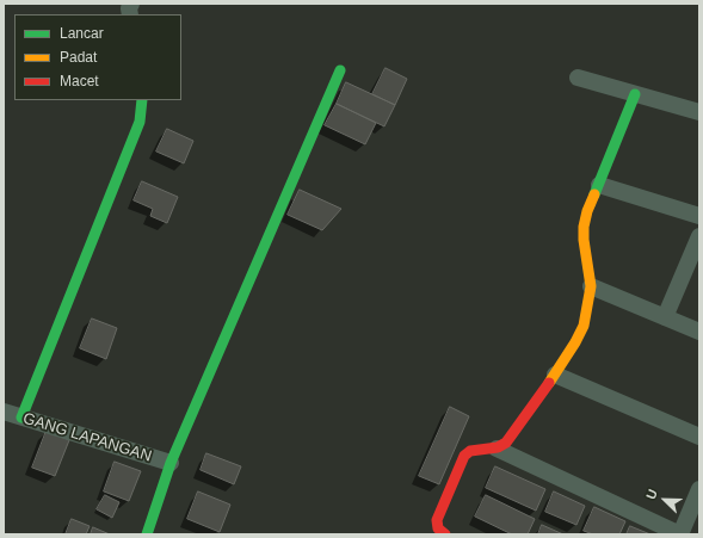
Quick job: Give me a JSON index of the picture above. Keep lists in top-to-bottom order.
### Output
{
  "streets": {
    "street": ["GANG LAPANGAN"]
  },
  "legend": ["Lancar", "Padat", "Macet"],
  "north": "top left"
}
